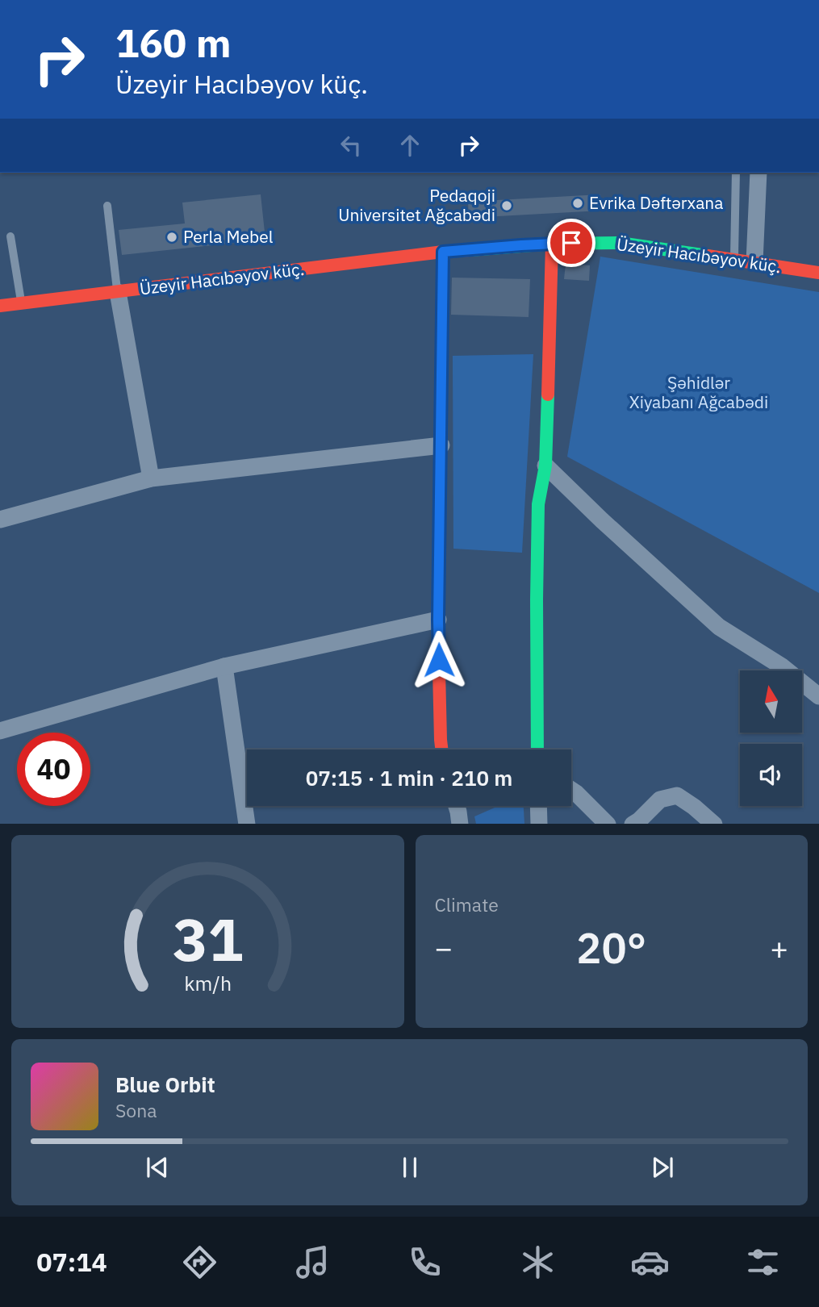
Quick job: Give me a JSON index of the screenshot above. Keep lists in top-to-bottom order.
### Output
{
  "streets": {
    "street": ["Üzeyir Hacıbəyov küç."]
  },
  "parks": ["Şəhidlər Xiyabanı Ağcabədi"],
  "places": ["Evrika Dəftərxana", "Pedaqoji Universitet Ağcabədi", "Perla Mebel"],
  "north": "top",
  "page": {
    "turn": ["160 m", "Üzeyir Hacıbəyov küç."],
    "limit": "40",
    "trip": "07:15 · 1 min · 210 m",
    "tile": "Climate",
    "heat": ["−", "20°", "+"],
    "song": ["Blue Orbit", "Sona"],
    "tabs": "07:14",
    "gauge": ["31", "km/h"]
  }
}
